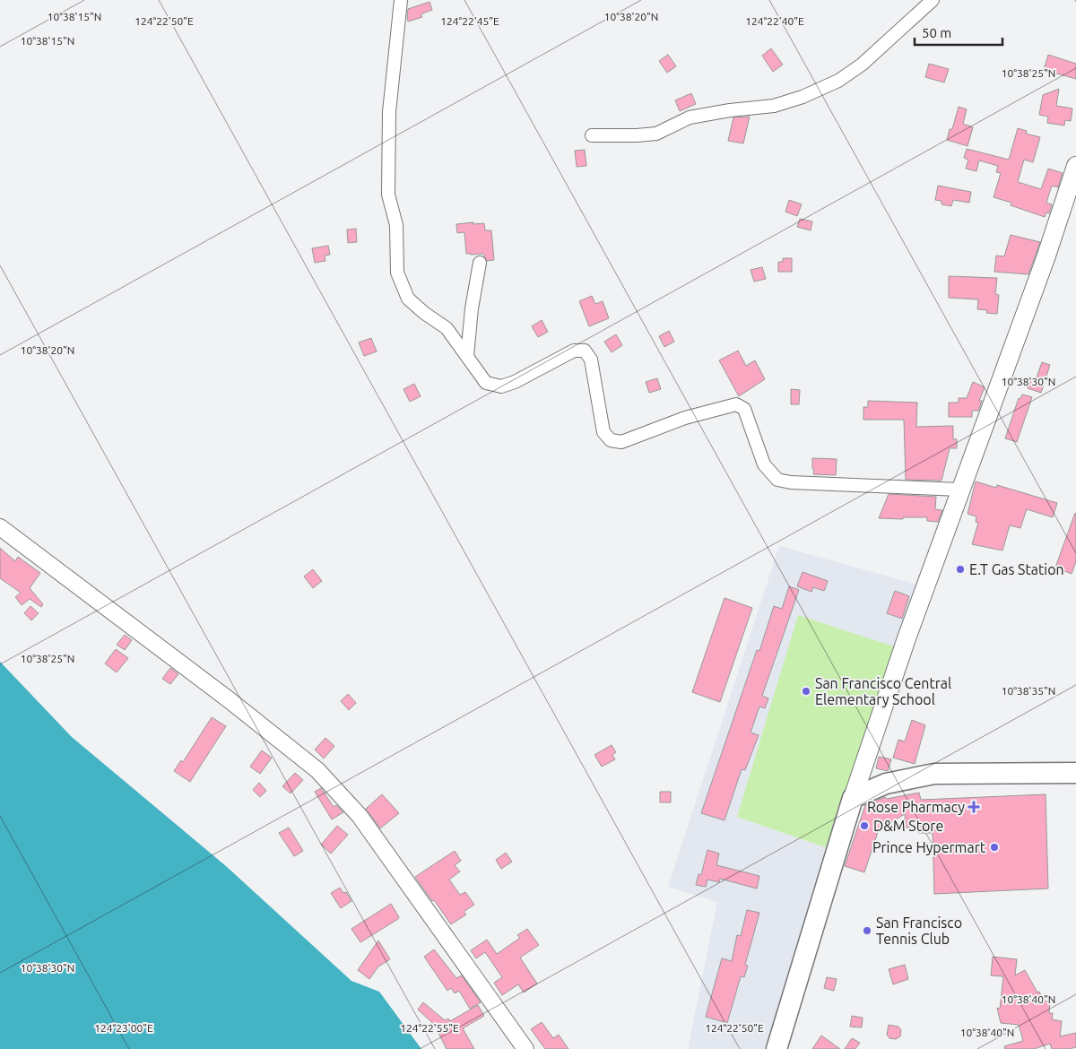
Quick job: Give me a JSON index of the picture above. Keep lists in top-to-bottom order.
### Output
{
  "places": {
    "other": [
      "E.T Gas Station",
      "San Francisco Central Elementary School",
      "D&M Store",
      "Prince Hypermart",
      "San Francisco Tennis Club"
    ],
    "health": ["Rose Pharmacy"]
  },
  "scale_bar": "50 m",
  "coordinates": [
    "10°38'20\"N",
    "10°38'15\"N",
    "124°22'50\"E",
    "124°22'45\"E",
    "124°22'40\"E",
    "10°38'25\"N",
    "10°38'30\"N",
    "10°38'35\"N",
    "10°38'40\"N",
    "124°23'00\"E",
    "124°22'55\"E"
  ]
}
